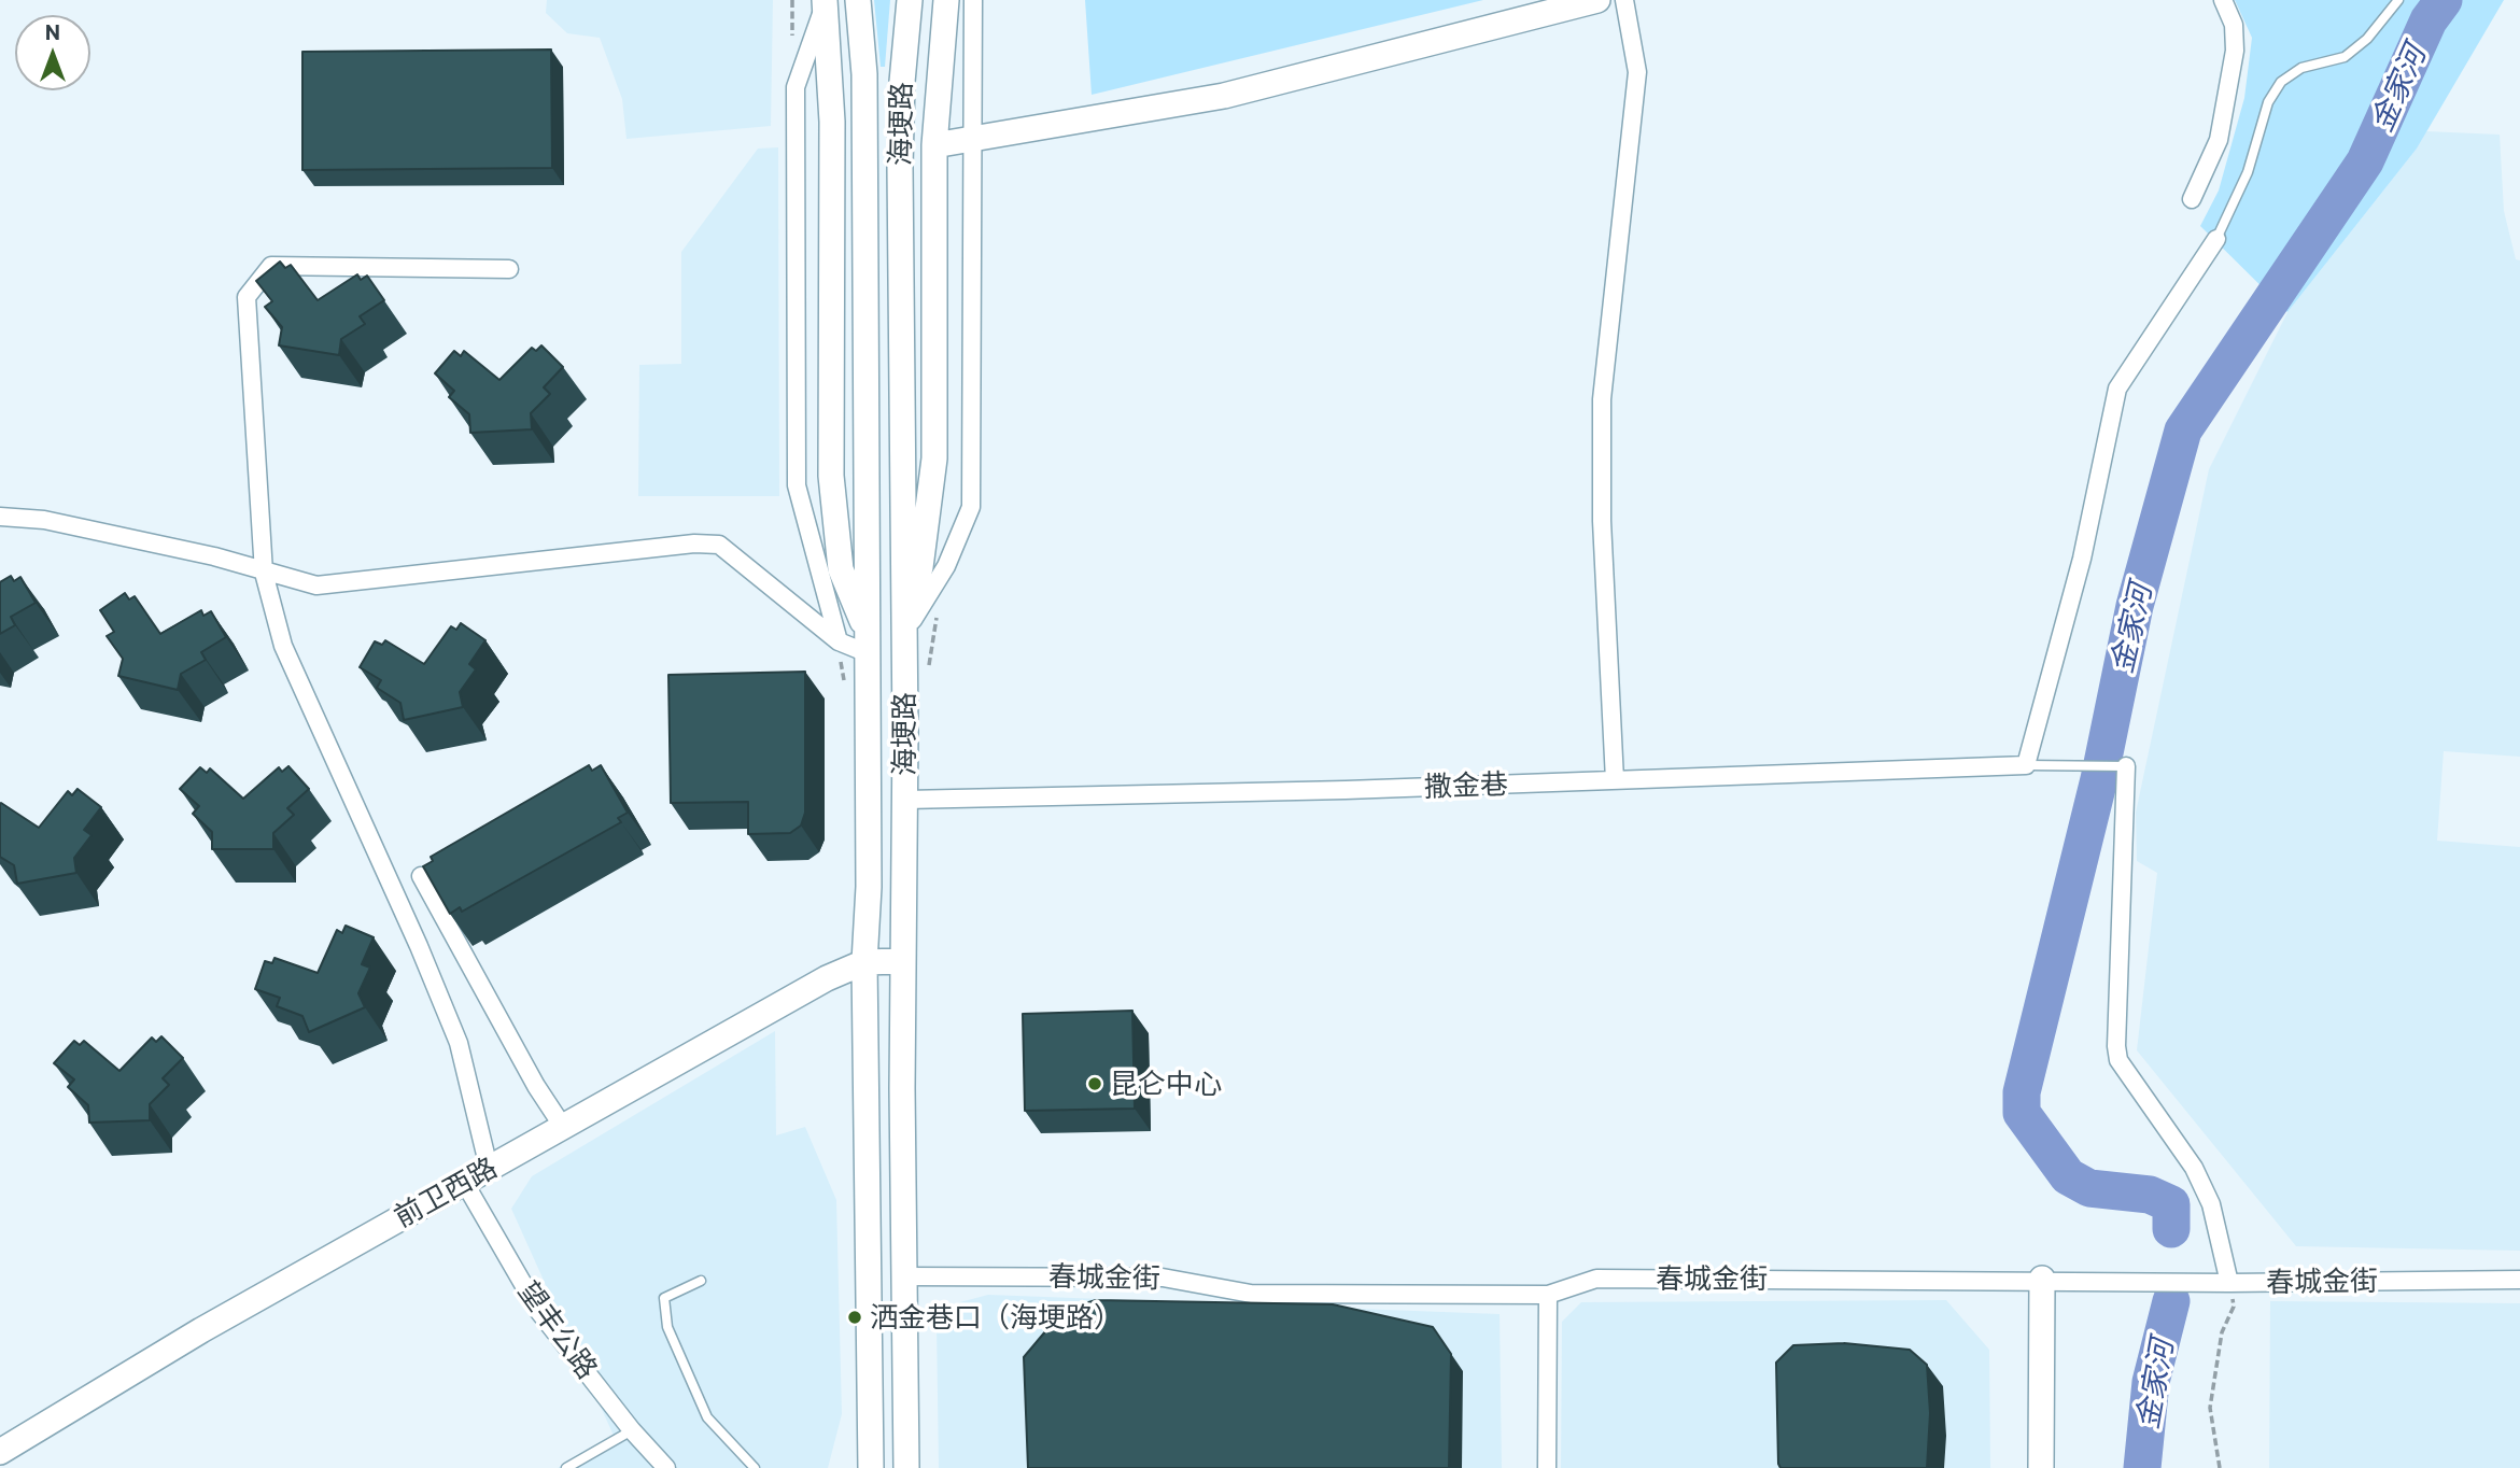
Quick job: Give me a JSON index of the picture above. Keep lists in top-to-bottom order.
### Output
{
  "streets": {
    "main road": ["海埂路", "前卫西路"],
    "street": ["撒金巷", "春城金街", "望丰公路"]
  },
  "crossings": [
    ["海埂路", "撒金巷"],
    ["海埂路", "前卫西路"],
    ["海埂路", "春城金街"],
    ["前卫西路", "望丰公路"]
  ],
  "water": ["金家河"],
  "places": ["昆仑中心", "洒金巷口（海埂路）"],
  "north": "top"
}
